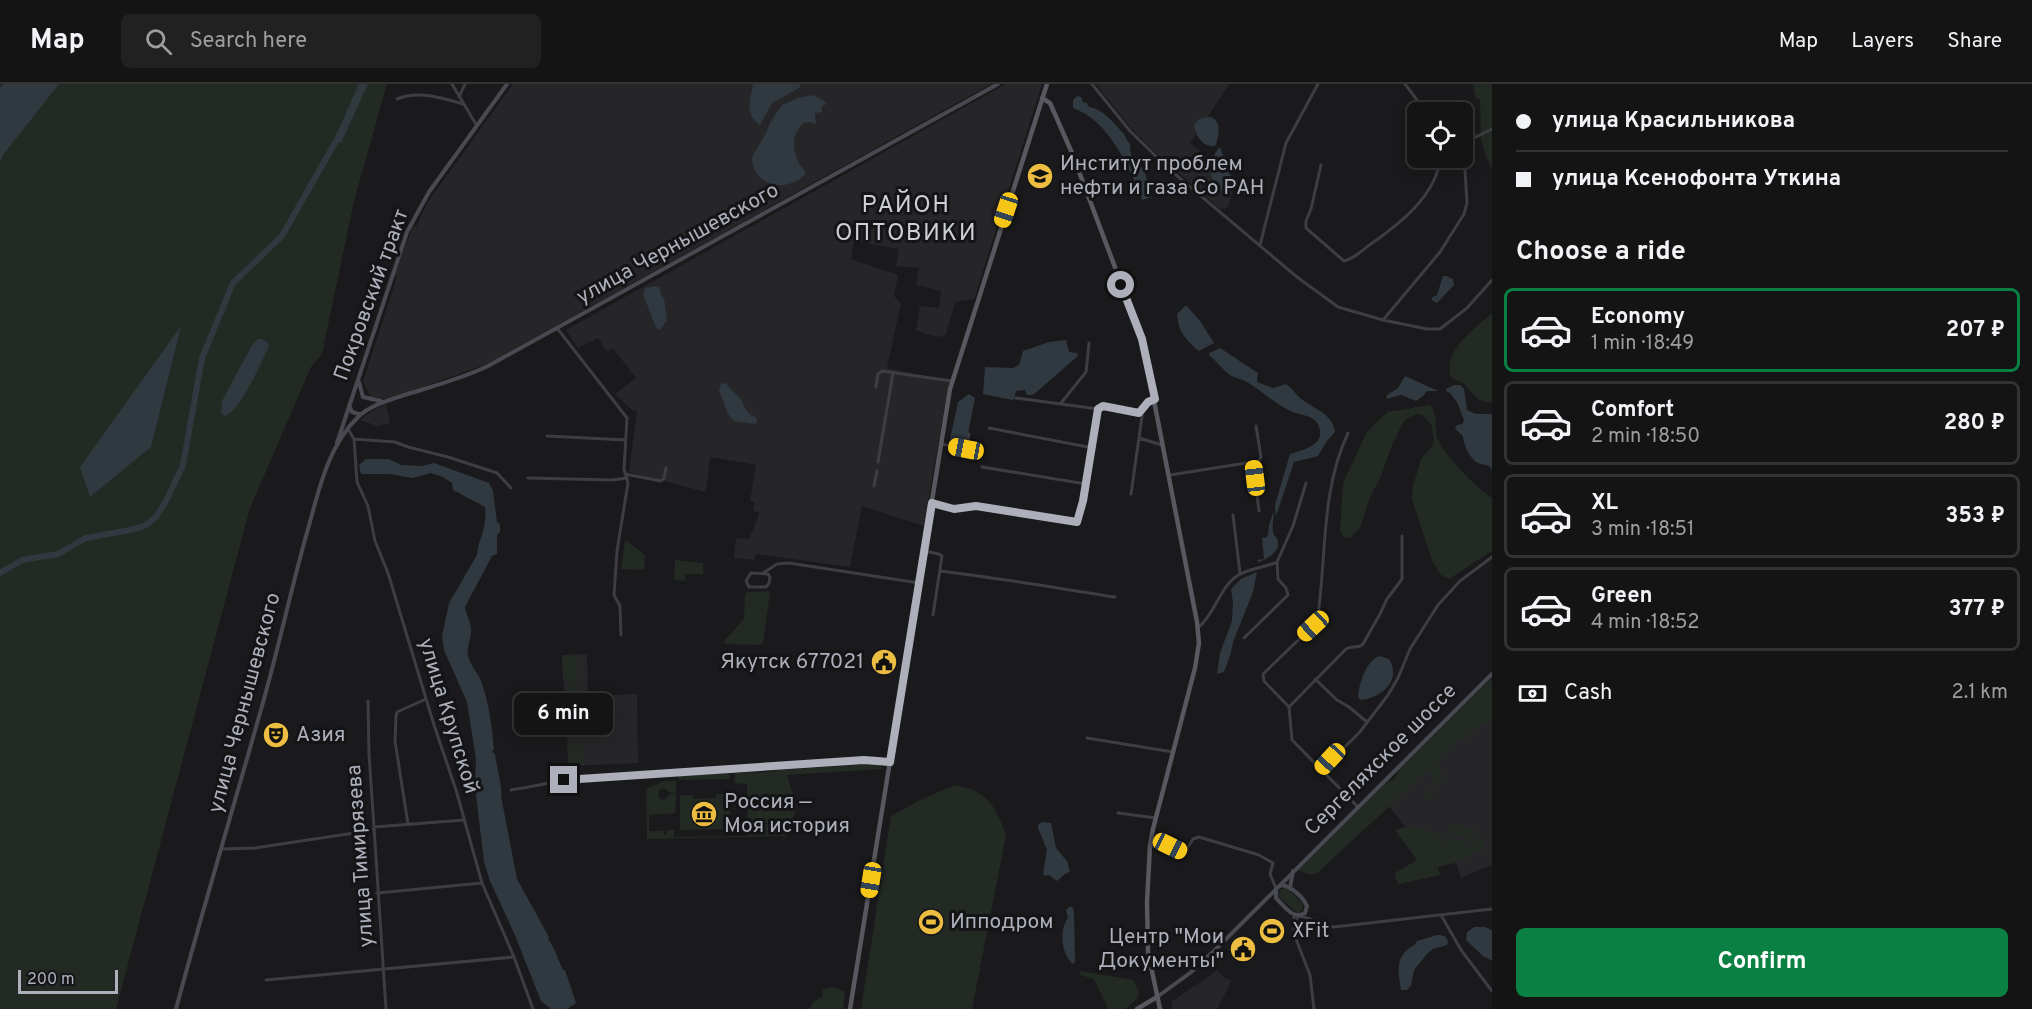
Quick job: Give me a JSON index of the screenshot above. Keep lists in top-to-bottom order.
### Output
{
  "streets": {
    "main road": ["улица Чернышевского", "Покровский тракт", "Сергеляхское шоссе"],
    "street": ["улица Крупской", "улица Тимирязева"]
  },
  "crossings": [
    ["улица Чернышевского", "Покровский тракт"],
    ["улица Чернышевского", "улица Крупской"]
  ],
  "districts": ["РАЙОН ОПТОВИКИ"],
  "places": {
    "school or university": ["Институт проблем нефти и газа Со РАН"],
    "public building": ["Якутск 677021", "Центр \"Мои Документы\""],
    "theatre": ["Азия"],
    "museum": ["Россия — Моя история"],
    "sports": ["Ипподром", "XFit"]
  },
  "scale_bar": "200 m",
  "page": {
    "header": "Map",
    "search": "Search here",
    "nav": ["Map", "Layers", "Share"],
    "banner": ["улица Красильникова", "улица Ксенофонта Уткина"],
    "heading": "Choose a ride",
    "list": [
      {
        "name": "Economy",
        "note": "1 min · 18:49",
        "value": "207 ₽"
      },
      {
        "name": "Comfort",
        "note": "2 min · 18:50",
        "value": "280 ₽"
      },
      {
        "name": "XL",
        "note": "3 min · 18:51",
        "value": "353 ₽"
      },
      {
        "name": "Green",
        "note": "4 min · 18:52",
        "value": "377 ₽"
      }
    ],
    "pay": ["Cash", "2.1 km"],
    "bubble": "6 min",
    "buttons": "Confirm",
    "scale": "200 m"
  }
}
